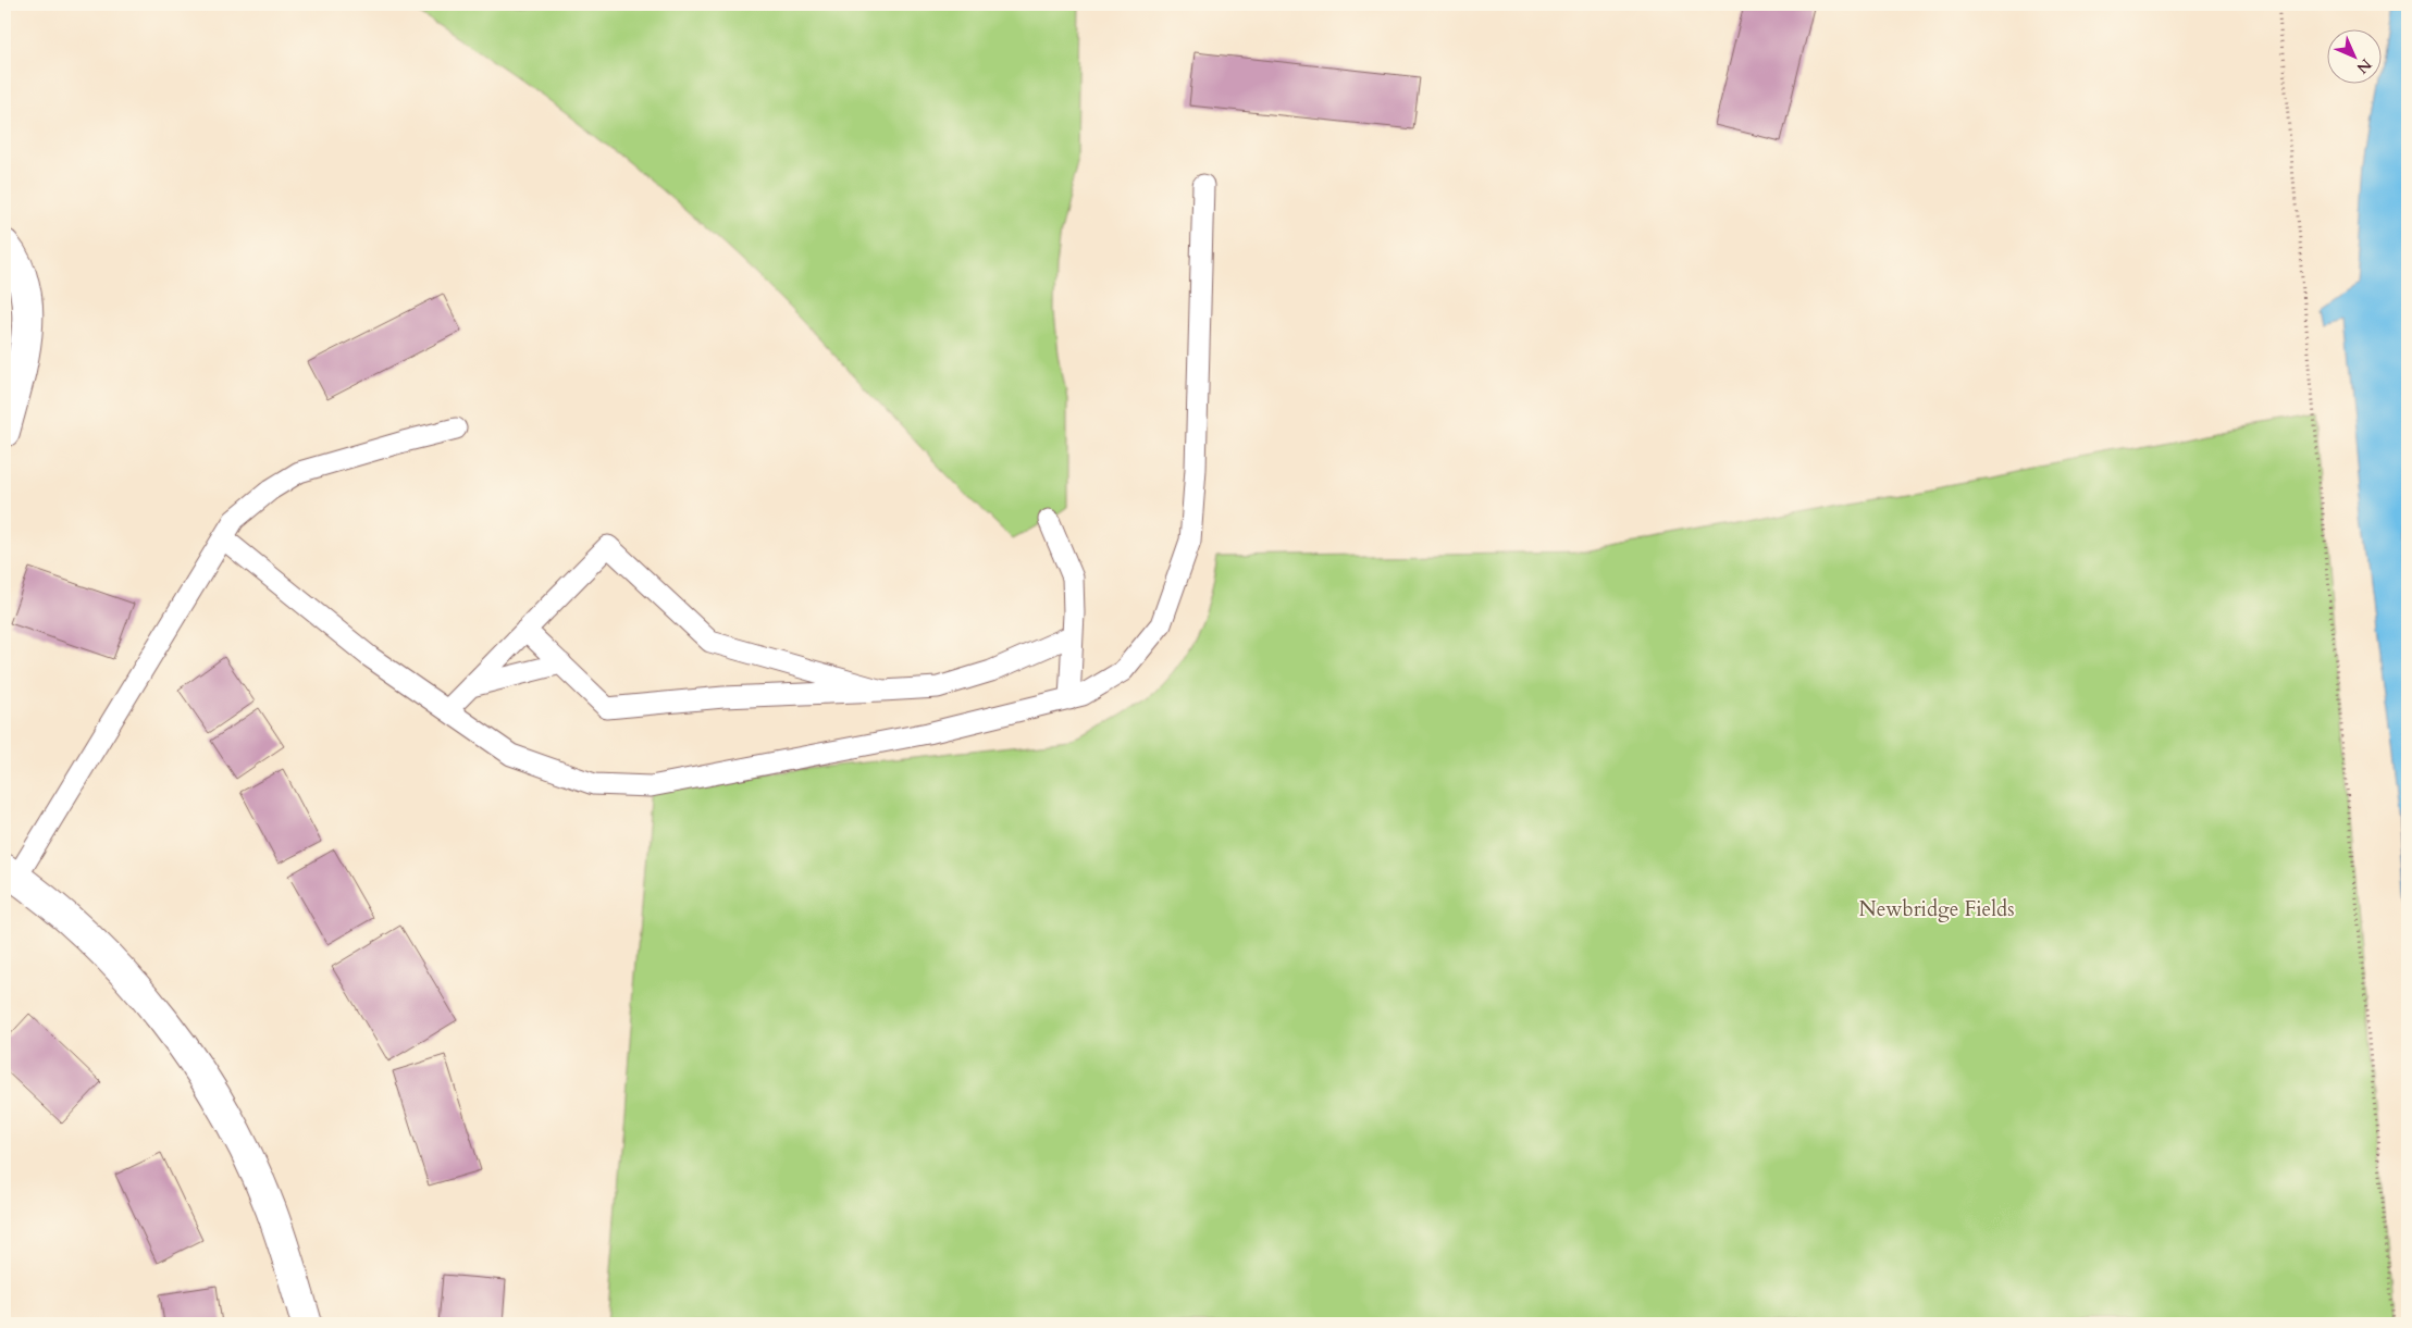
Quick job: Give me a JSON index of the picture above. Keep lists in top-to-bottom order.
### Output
{
  "parks": ["Newbridge Fields"],
  "north": "bottom right"
}
